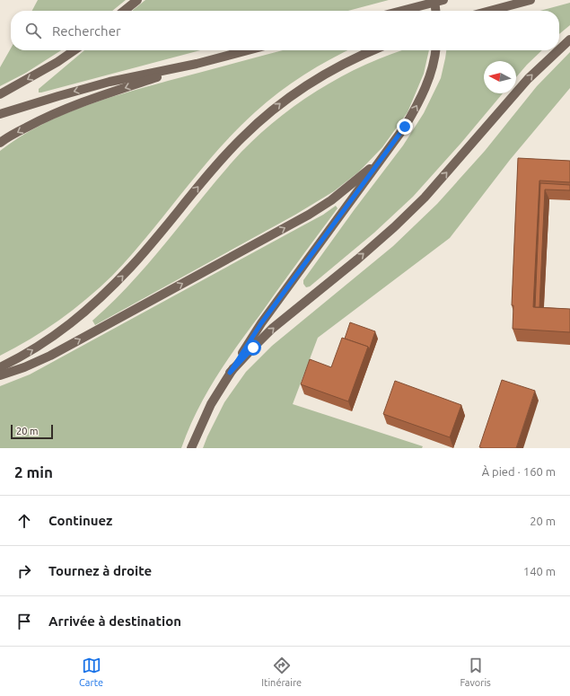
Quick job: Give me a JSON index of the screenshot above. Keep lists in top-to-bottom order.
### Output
{
  "scale_bar": "20 m",
  "north": "left",
  "page": {
    "search": "Rechercher",
    "scale": "20 m",
    "heading": ["2 min", "À pied · 160 m"],
    "list": [
      ["Continuez", "20 m"],
      ["Tournez à droite", "140 m"],
      "Arrivée à destination"
    ],
    "nav": ["Carte", "Itinéraire", "Favoris"]
  }
}
